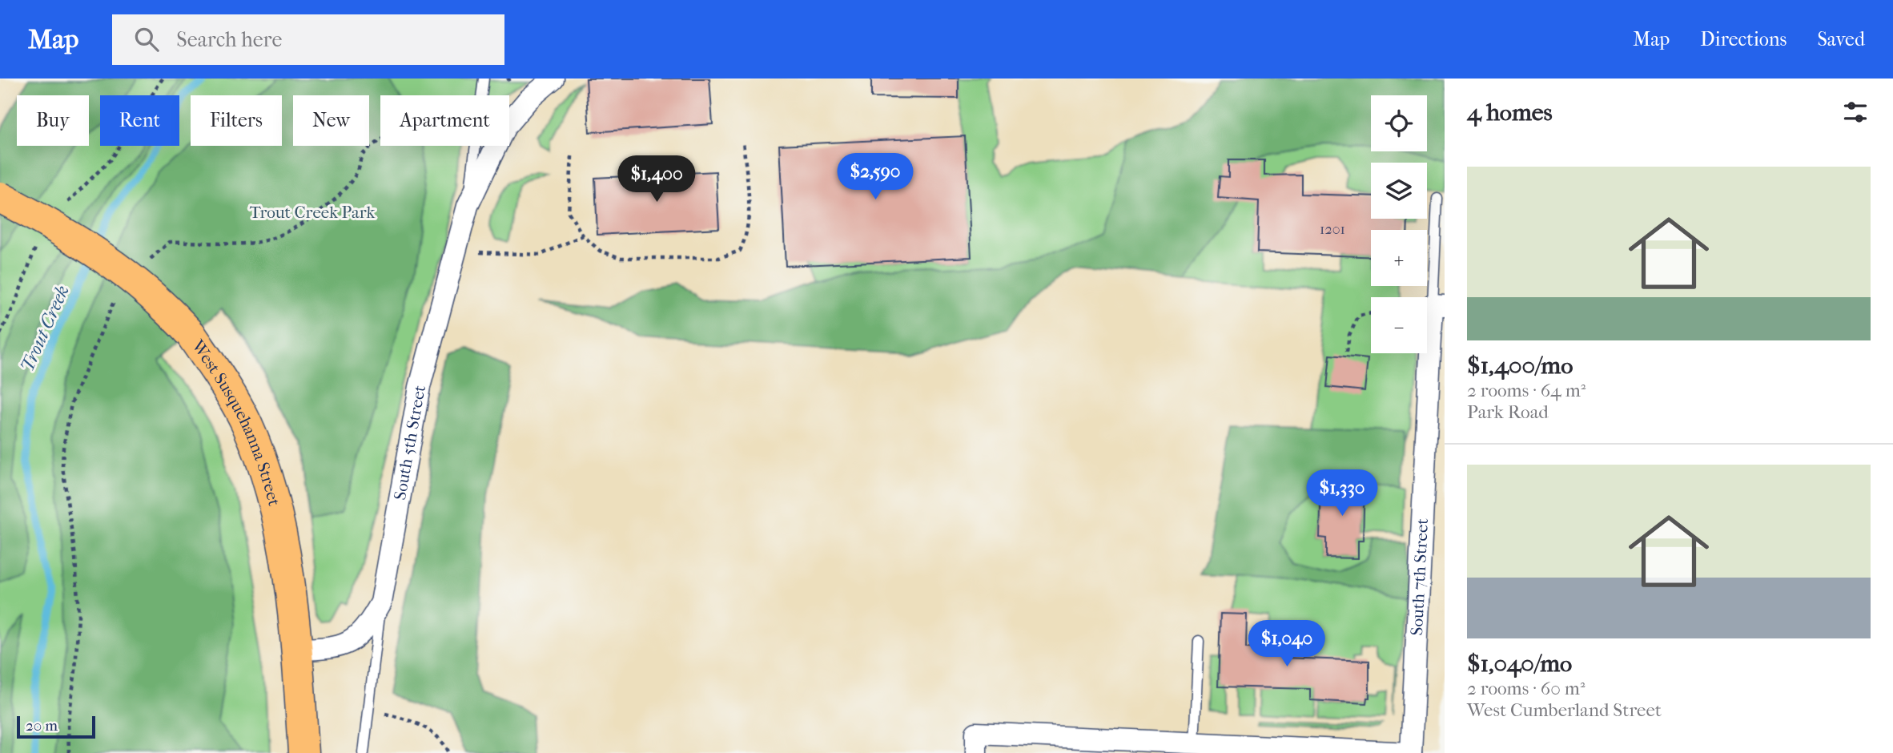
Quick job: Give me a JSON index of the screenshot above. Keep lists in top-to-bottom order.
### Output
{
  "streets": {
    "main road": ["West Susquehanna Street"],
    "street": ["South 5th Street", "South 7th Street"]
  },
  "crossings": [
    ["West Susquehanna Street", "South 5th Street"]
  ],
  "water": ["Trout Creek"],
  "parks": ["Trout Creek Park"],
  "house_numbers": ["1201"],
  "scale_bar": "20 m",
  "page": {
    "header": "Map",
    "search": "Search here",
    "nav": ["Map", "Directions", "Saved"],
    "heading": "4 homes",
    "map_buttons": ["+", "−"],
    "chip": [
      "Buy",
      "Rent",
      "Filters",
      "New",
      "Apartment"
    ],
    "list": [
      {
        "name": "$1,400/mo",
        "note": "2 rooms · 64 m² · Park Road"
      },
      {
        "name": "$1,040/mo",
        "note": "2 rooms · 60 m² · West Cumberland Street"
      }
    ],
    "price": [
      "$2,590",
      "$1,400",
      "$1,330",
      "$1,040"
    ],
    "scale": "20 m"
  }
}
